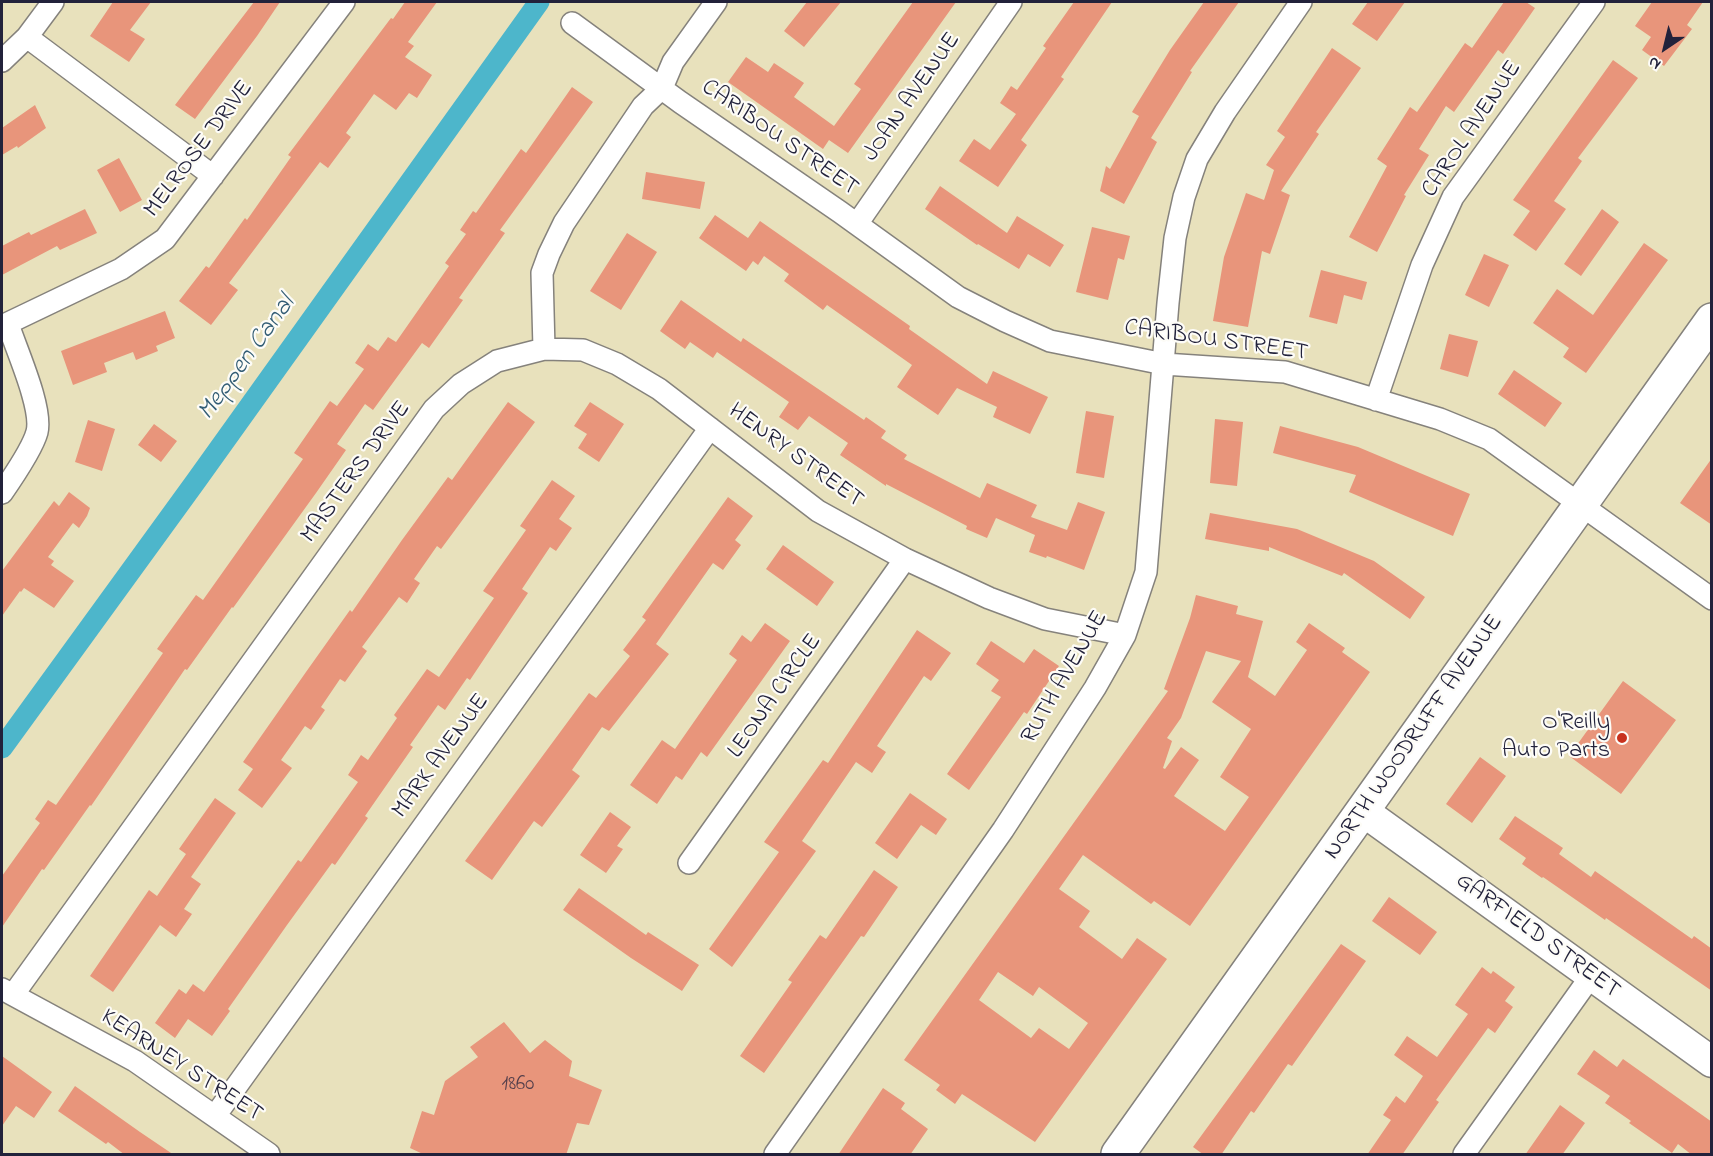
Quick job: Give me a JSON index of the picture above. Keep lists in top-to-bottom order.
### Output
{
  "streets": {
    "main road": ["NORTH WOODRUFF AVENUE"],
    "street": [
      "JOAN AVENUE",
      "CAROL AVENUE",
      "CARIBOU STREET",
      "MELROSE DRIVE",
      "HENRY STREET",
      "MASTERS DRIVE",
      "RUTH AVENUE",
      "LEONA CIRCLE",
      "MARK AVENUE",
      "GARFIELD STREET",
      "KEARNEY STREET"
    ]
  },
  "crossings": [
    ["JOAN AVENUE", "CARIBOU STREET"],
    ["CAROL AVENUE", "CARIBOU STREET"],
    ["CARIBOU STREET", "RUTH AVENUE"],
    ["CARIBOU STREET", "NORTH WOODRUFF AVENUE"],
    ["HENRY STREET", "MASTERS DRIVE"],
    ["HENRY STREET", "RUTH AVENUE"],
    ["HENRY STREET", "LEONA CIRCLE"],
    ["HENRY STREET", "MARK AVENUE"],
    ["MASTERS DRIVE", "KEARNEY STREET"],
    ["NORTH WOODRUFF AVENUE", "GARFIELD STREET"],
    ["MARK AVENUE", "KEARNEY STREET"]
  ],
  "water": ["Meppen Canal"],
  "places": ["O'Reilly Auto Parts"],
  "house_numbers": ["1860"],
  "north": "bottom left"
}
